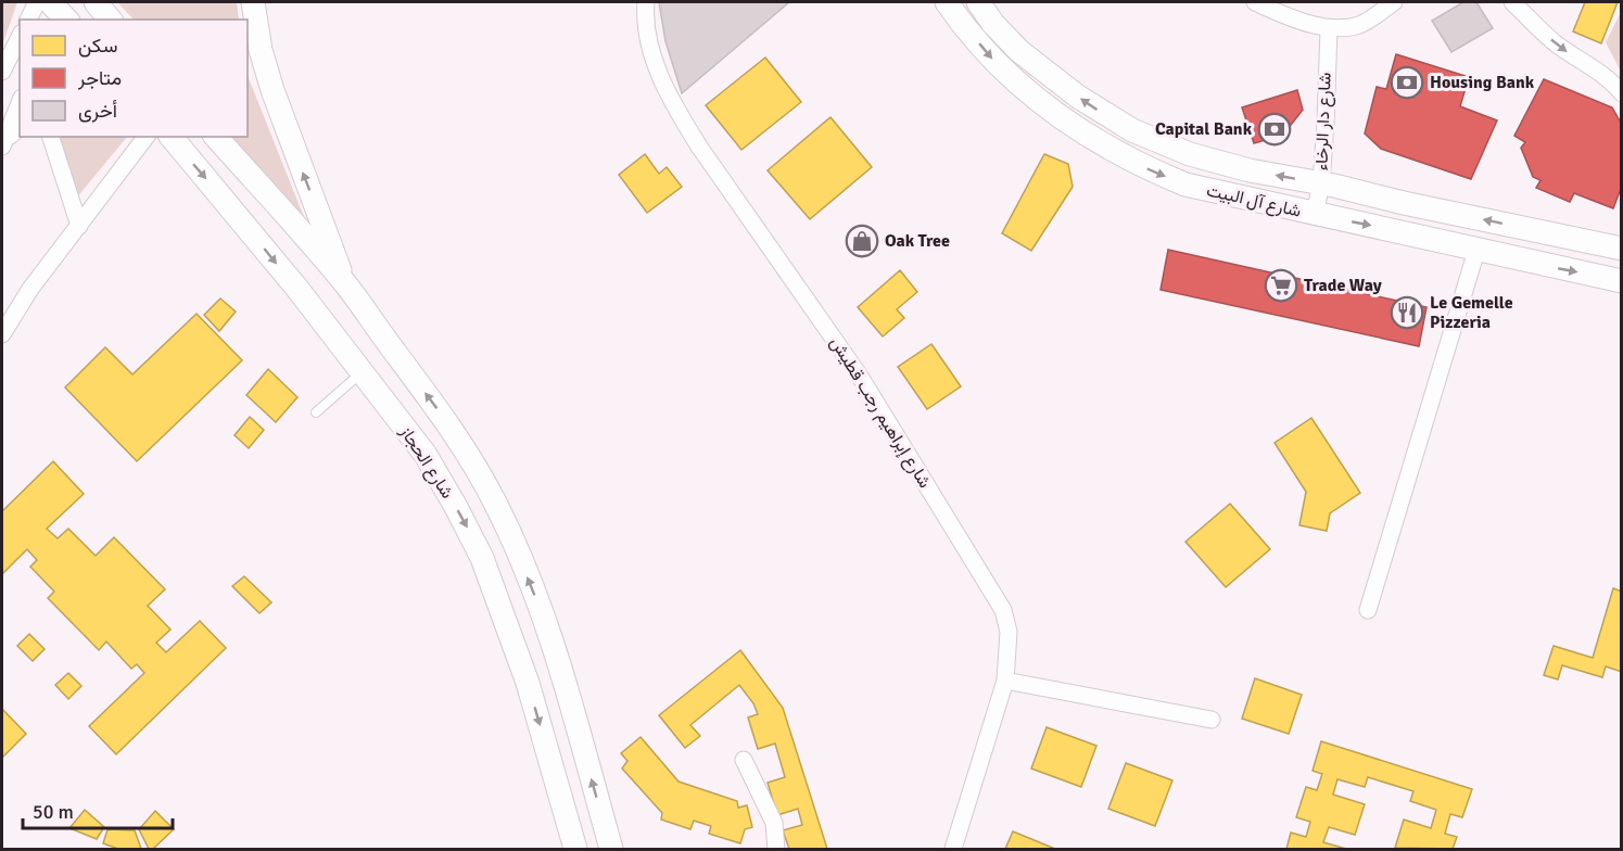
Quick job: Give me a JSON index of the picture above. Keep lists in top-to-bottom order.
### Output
{
  "streets": {
    "main road": ["شارع آل البيت", "شارع الحجاز"],
    "street": ["شارع دار الرخاء", "شارع إبراهيم رجب قطيش"]
  },
  "crossings": [
    ["شارع دار الرخاء", "شارع آل البيت"]
  ],
  "places": {
    "bank": ["Housing Bank", "Capital Bank"],
    "shop": ["Oak Tree"],
    "supermarket": ["Trade Way"],
    "restaurant": ["Le Gemelle Pizzeria"]
  },
  "legend": ["سكن", "متاجر", "أخرى"],
  "scale_bar": "50 m"
}
